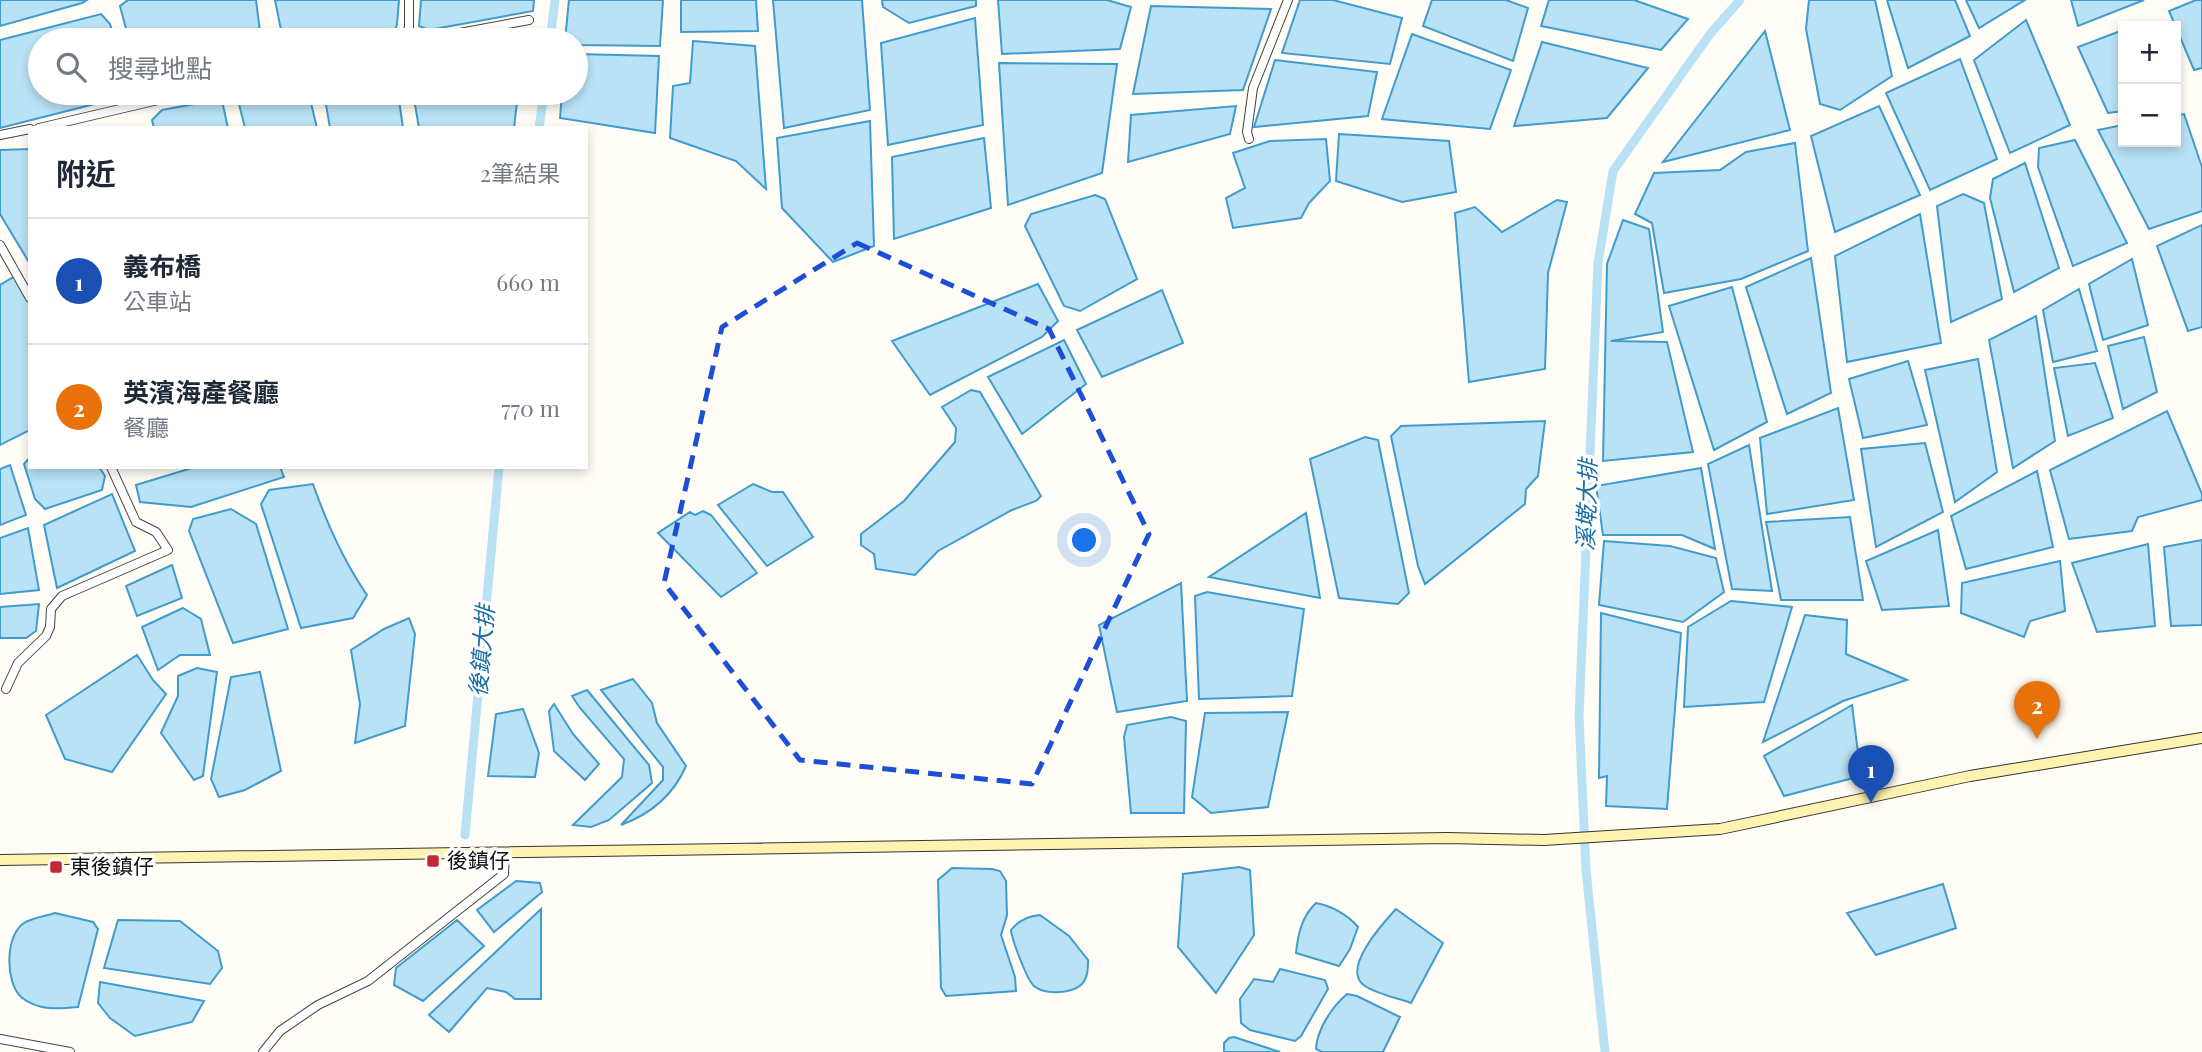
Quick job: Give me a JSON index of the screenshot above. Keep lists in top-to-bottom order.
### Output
{
  "water": ["溪墘大排", "後鎮大排"],
  "places": {
    "transit": ["後鎮仔", "東後鎮仔"]
  },
  "page": {
    "map_buttons": ["+", "−"],
    "search": "搜尋地點",
    "heading": ["附近", "2筆結果"],
    "list": [
      {
        "mark": "1",
        "name": "義布橋",
        "note": "公車站",
        "value": "660 m"
      },
      {
        "mark": "2",
        "name": "英濱海產餐廳",
        "note": "餐廳",
        "value": "770 m"
      }
    ],
    "pins": ["2", "1"]
  }
}
